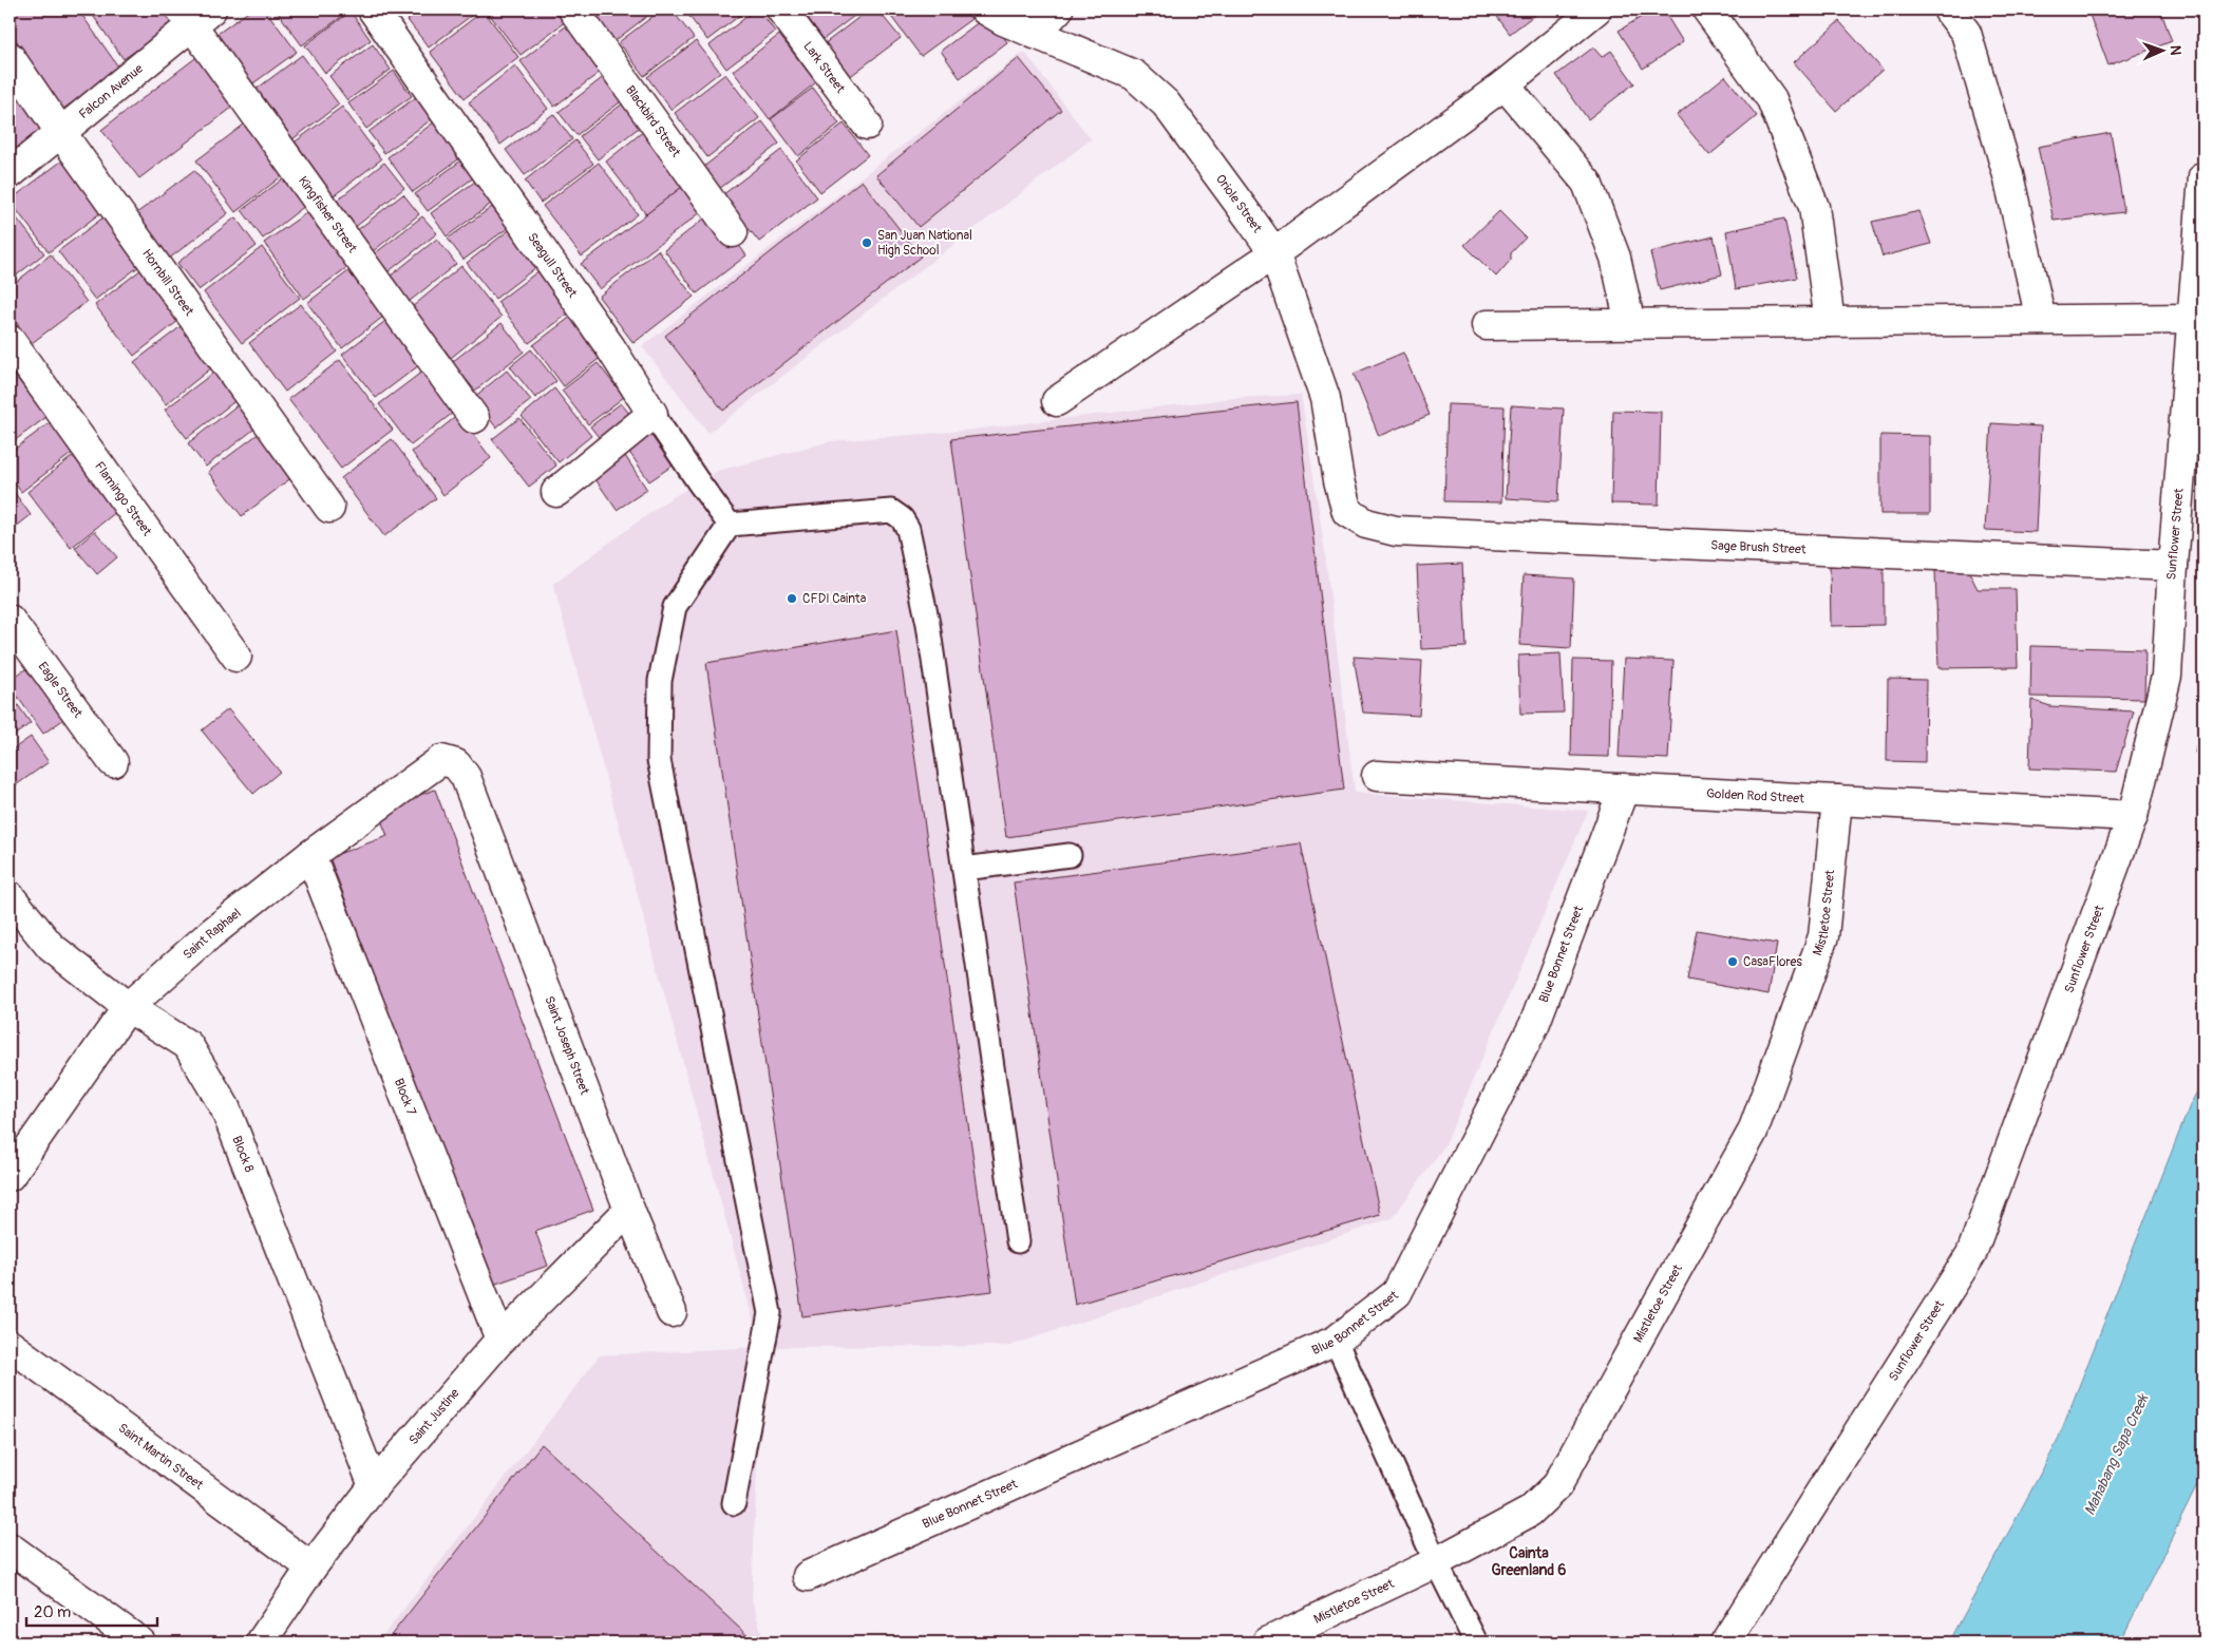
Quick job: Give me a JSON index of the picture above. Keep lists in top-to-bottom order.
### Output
{
  "streets": {
    "street": [
      "Lark Street",
      "Falcon Avenue",
      "Blackbird Street",
      "Oriole Street",
      "Kingfisher Street",
      "Seagull Street",
      "Hornbill Street",
      "Flamingo Street",
      "Sunflower Street",
      "Sage Brush Street",
      "Eagle Street",
      "Golden Rod Street",
      "Mistletoe Street",
      "Saint Raphael",
      "Blue Bonnet Street",
      "Saint Joseph Street",
      "Block 7",
      "Block 8",
      "Saint Justine",
      "Saint Martin Street"
    ]
  },
  "crossings": [
    ["Falcon Avenue", "Kingfisher Street"],
    ["Falcon Avenue", "Hornbill Street"],
    ["Oriole Street", "Sage Brush Street"],
    ["Sunflower Street", "Sage Brush Street"],
    ["Sunflower Street", "Golden Rod Street"],
    ["Golden Rod Street", "Mistletoe Street"],
    ["Golden Rod Street", "Blue Bonnet Street"],
    ["Saint Raphael", "Saint Joseph Street"],
    ["Saint Raphael", "Block 7"],
    ["Saint Raphael", "Block 8"],
    ["Saint Joseph Street", "Saint Justine"],
    ["Block 7", "Saint Justine"],
    ["Block 8", "Saint Justine"],
    ["Saint Justine", "Saint Martin Street"]
  ],
  "districts": ["Cainta Greenland 6"],
  "water": ["Mahabang Sapa Creek"],
  "places": ["San Juan National High School", "CFDI Cainta", "CasaFlores"],
  "scale_bar": "20 m",
  "north": "right"
}
